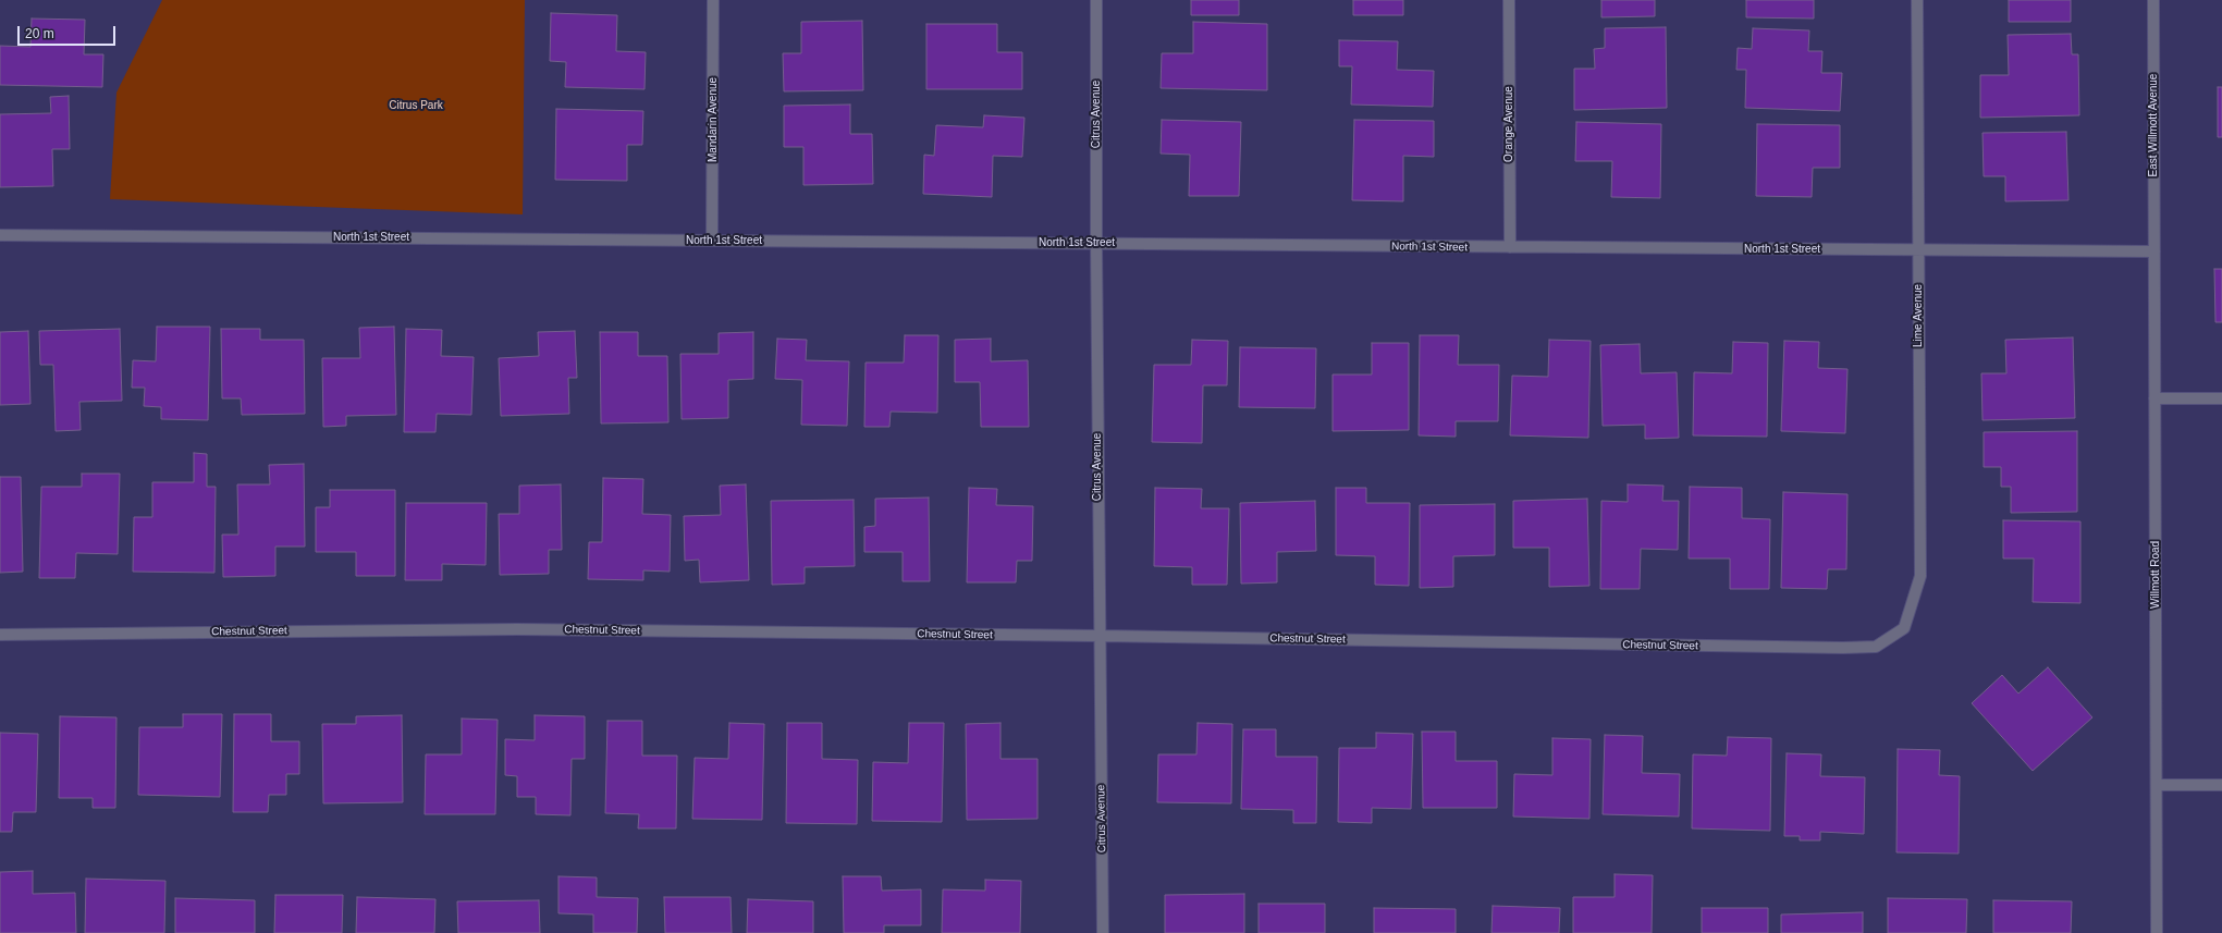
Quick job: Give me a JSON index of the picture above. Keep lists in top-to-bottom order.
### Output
{
  "streets": {
    "street": [
      "Citrus Avenue",
      "Mandarin Avenue",
      "Orange Avenue",
      "East Willmott Avenue",
      "North 1st Street",
      "Lime Avenue",
      "Willmott Road",
      "Chestnut Street"
    ]
  },
  "crossings": [
    ["Citrus Avenue", "North 1st Street"],
    ["Citrus Avenue", "Chestnut Street"],
    ["Mandarin Avenue", "North 1st Street"],
    ["Orange Avenue", "North 1st Street"],
    ["East Willmott Avenue", "North 1st Street"],
    ["East Willmott Avenue", "Willmott Road"],
    ["North 1st Street", "Lime Avenue"],
    ["North 1st Street", "Willmott Road"],
    ["Lime Avenue", "Chestnut Street"]
  ],
  "parks": ["Citrus Park"],
  "scale_bar": "20 m"
}
